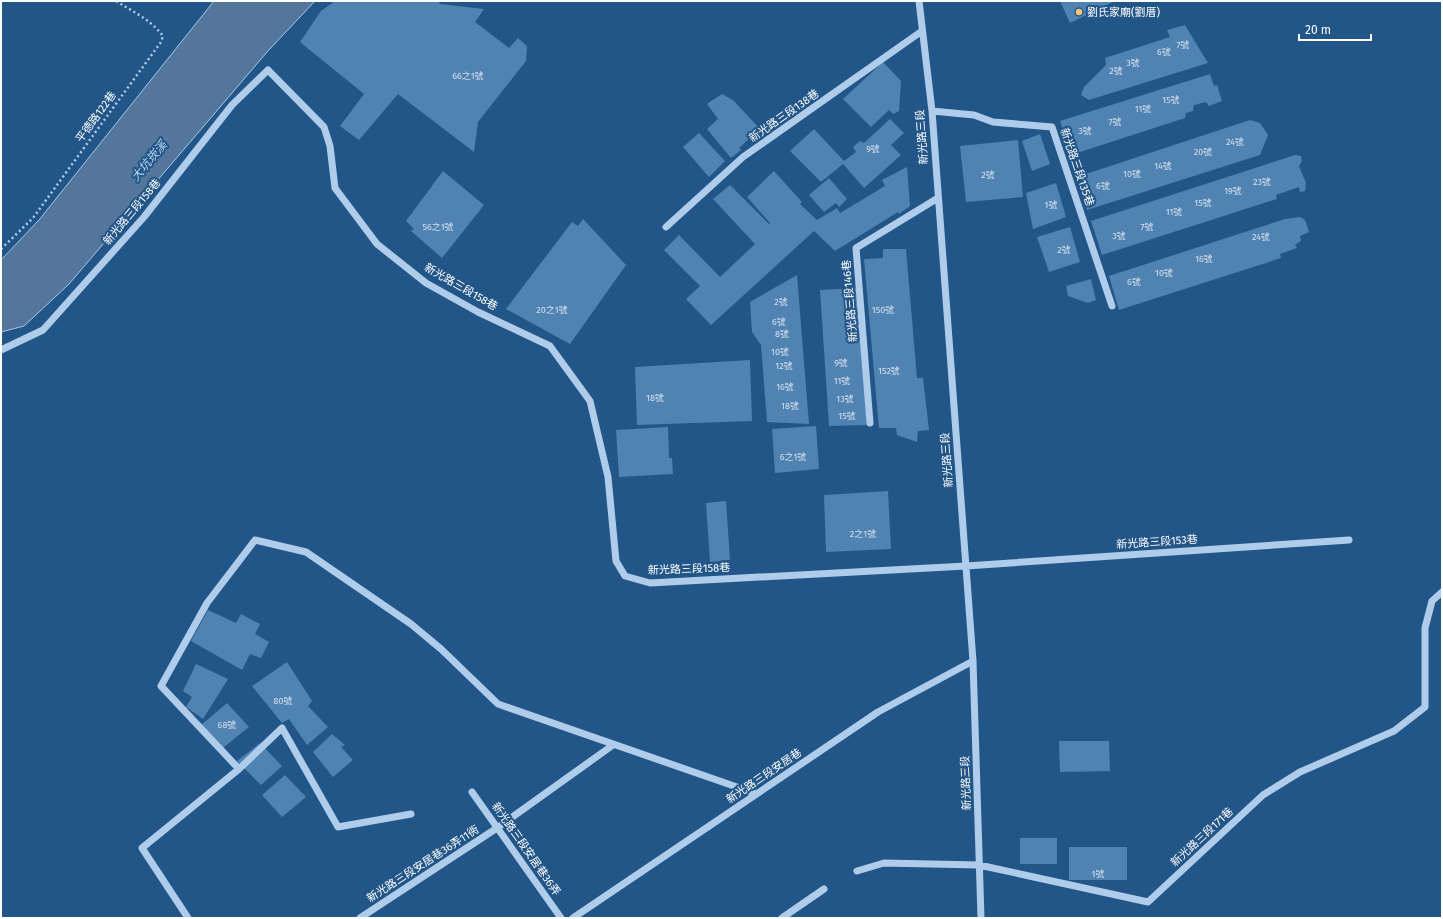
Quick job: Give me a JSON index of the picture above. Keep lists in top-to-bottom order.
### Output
{
  "streets": {
    "street": [
      "新光路三段138巷",
      "新光路三段",
      "新光路三段135巷",
      "新光路三段158巷",
      "新光路三段146巷",
      "新光路三段153巷",
      "新光路三段安居巷",
      "新光路三段171巷",
      "新光路三段安居巷36弄",
      "新光路三段安居巷36弄11衖"
    ],
    "path": ["平德路122巷"]
  },
  "crossings": [
    ["新光路三段138巷", "新光路三段"],
    ["新光路三段", "新光路三段135巷"],
    ["新光路三段", "新光路三段158巷"],
    ["新光路三段", "新光路三段146巷"],
    ["新光路三段", "新光路三段153巷"],
    ["新光路三段", "新光路三段安居巷"],
    ["新光路三段", "新光路三段171巷"],
    ["新光路三段158巷", "新光路三段153巷"],
    ["新光路三段安居巷36弄", "新光路三段安居巷36弄11衖"]
  ],
  "water": ["大坑崁溪"],
  "places": ["劉氏家廟(劉厝)"],
  "house_numbers": [
    "7號",
    "6號",
    "3號",
    "2號",
    "66之1號",
    "15號",
    "11號",
    "7號",
    "3號",
    "24號",
    "9號",
    "20號",
    "14號",
    "10號",
    "2號",
    "23號",
    "6號",
    "19號",
    "15號",
    "1號",
    "11號",
    "56之1號",
    "7號",
    "3號",
    "24號",
    "2號",
    "16號",
    "10號",
    "6號",
    "2號",
    "20之1號",
    "150號",
    "6號",
    "8號",
    "10號",
    "9號",
    "12號",
    "152號",
    "11號",
    "16號",
    "18號",
    "13號",
    "18號",
    "15號",
    "6之1號",
    "2之1號",
    "80號",
    "68號",
    "1號"
  ],
  "scale_bar": "20 m"
}
